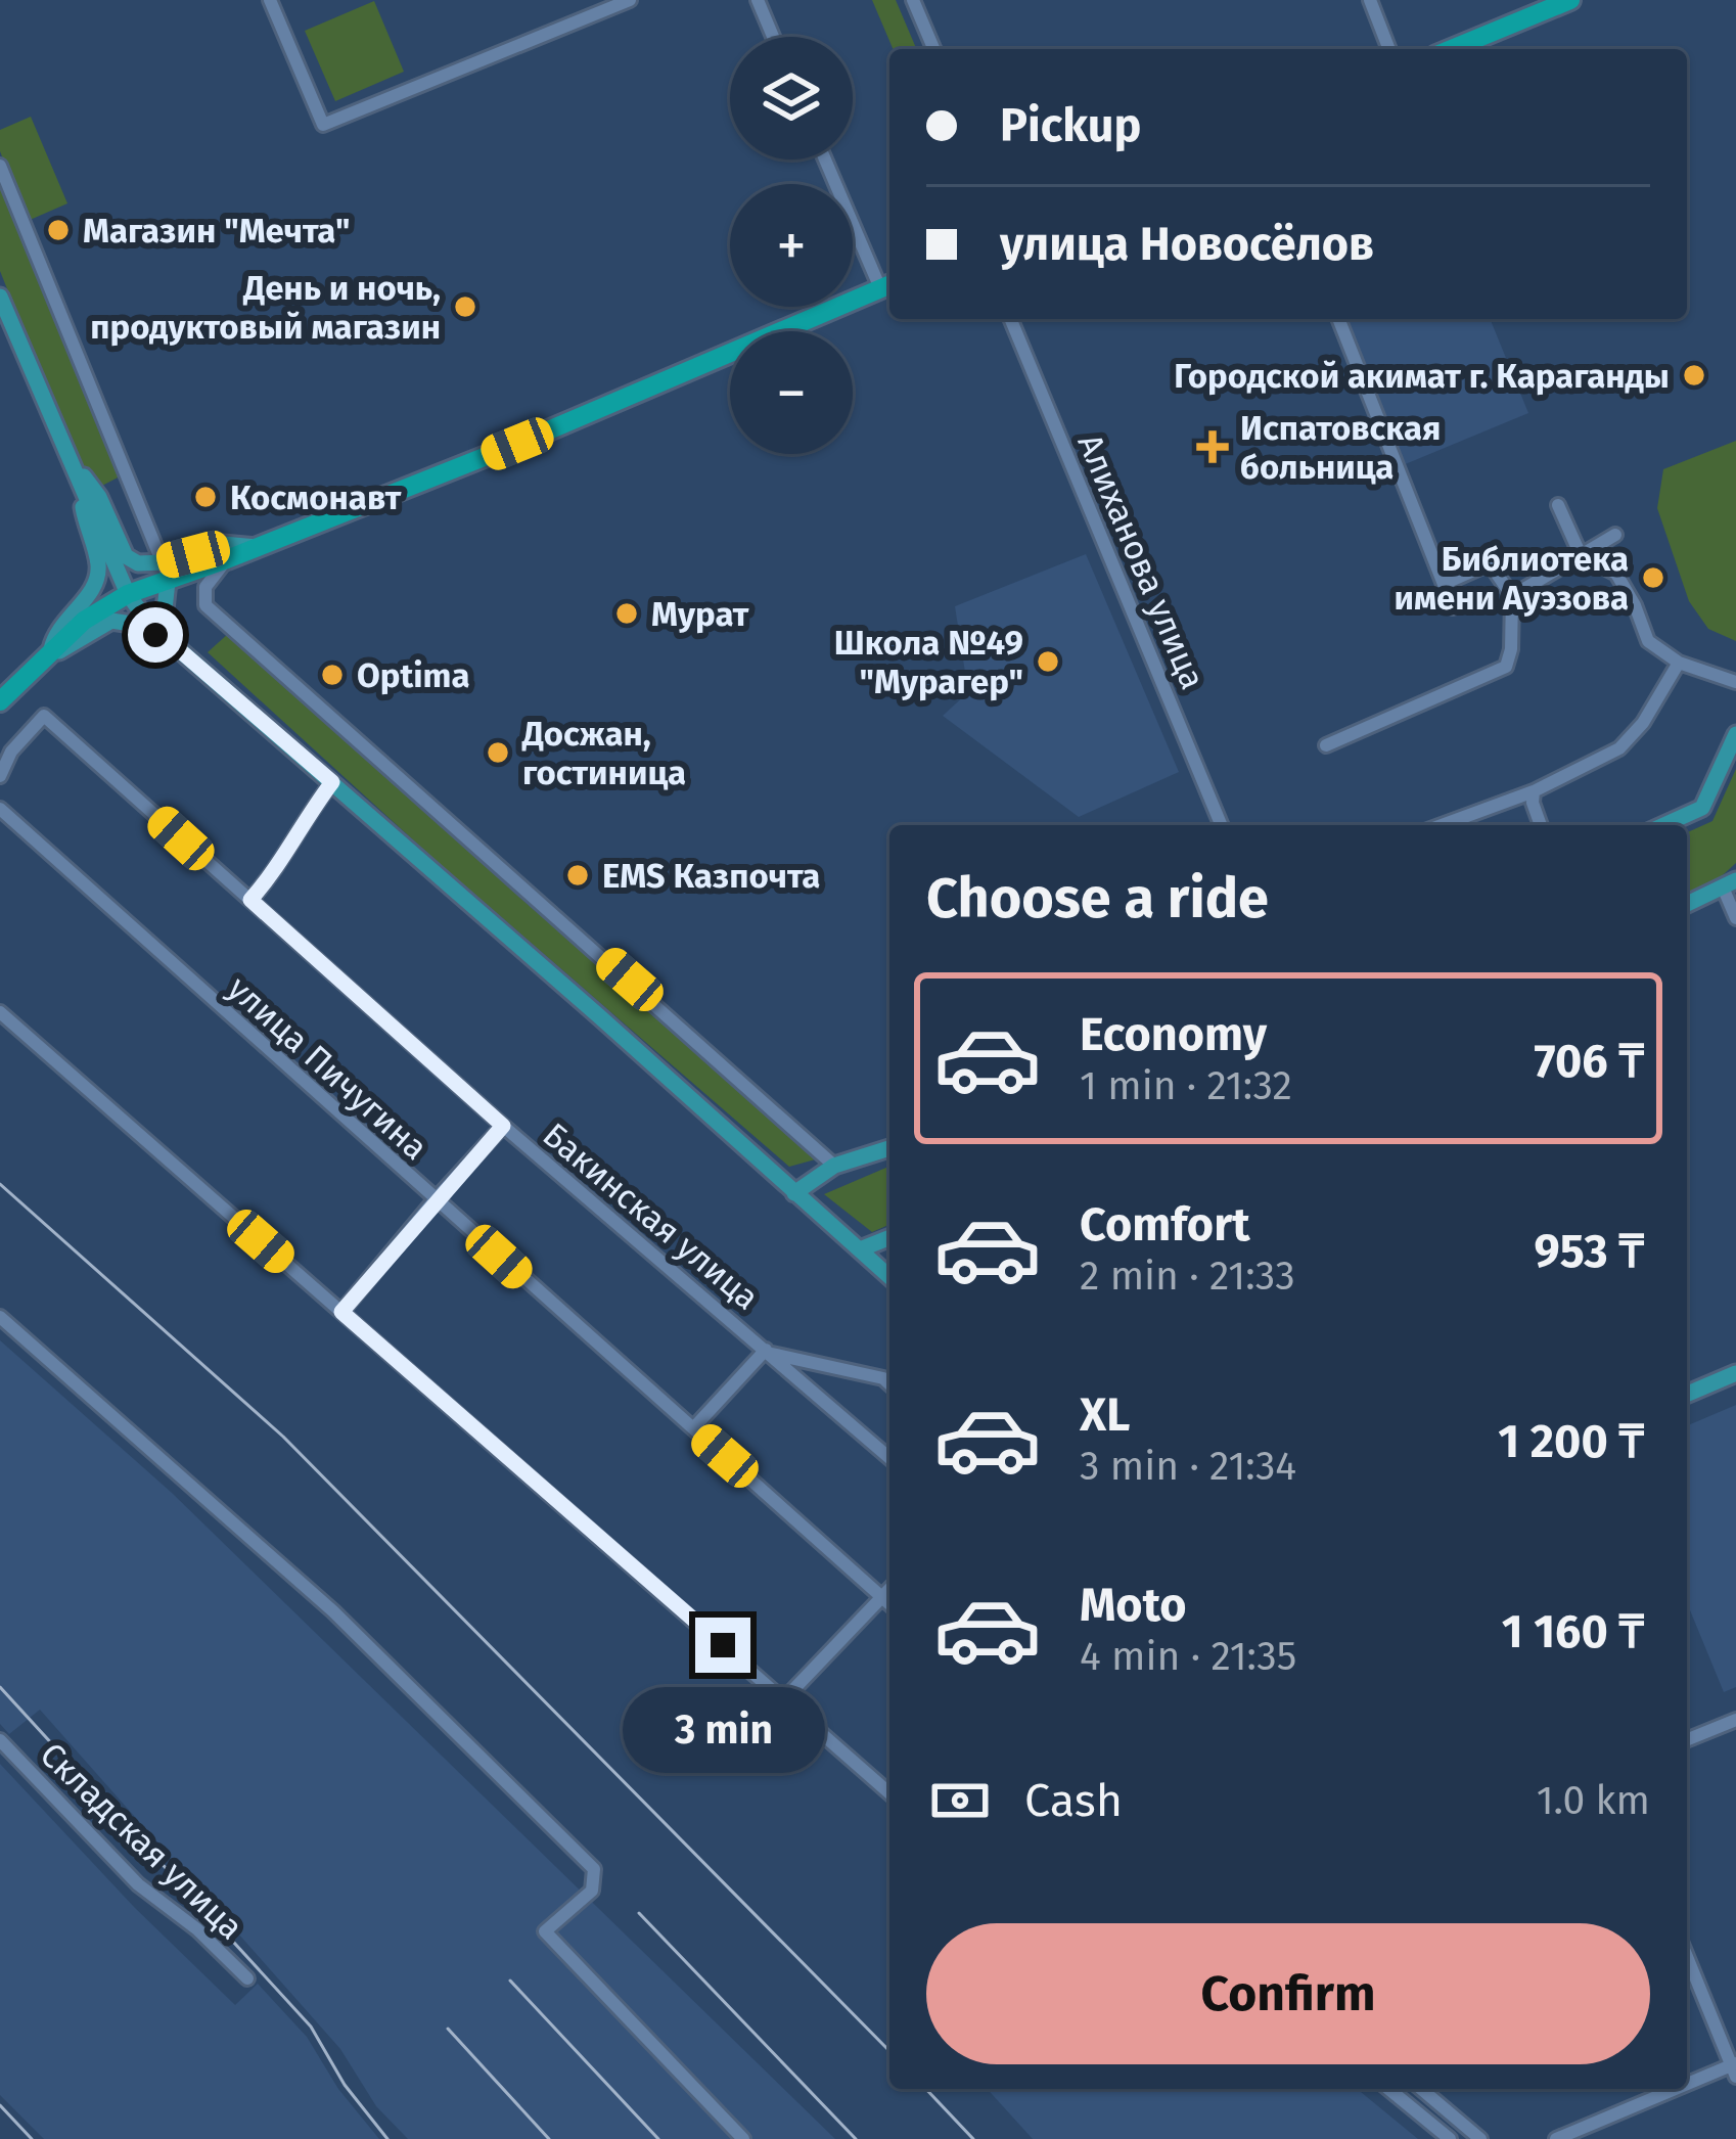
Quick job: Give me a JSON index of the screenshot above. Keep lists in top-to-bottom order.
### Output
{
  "streets": {
    "street": [
      "Алиханова улица",
      "улица Пичугина",
      "Бакинская улица",
      "Складская улица"
    ]
  },
  "places": {
    "other": [
      "Магазин \"Мечта\"",
      "День и ночь, продуктовый магазин",
      "Городской акимат г. Караганды",
      "Космонавт",
      "Библиотека имени Ауэзова",
      "Мурат",
      "Школа №49 \"Мурагер\"",
      "Optima",
      "Досжан, гостиница",
      "EMS Казпочта"
    ],
    "health": ["Испатовская больница"]
  },
  "page": {
    "map_buttons": ["+", "−"],
    "banner": ["Pickup", "улица Новосёлов"],
    "heading": "Choose a ride",
    "list": [
      {
        "name": "Economy",
        "note": "1 min · 21:32",
        "value": "706 ₸"
      },
      {
        "name": "Comfort",
        "note": "2 min · 21:33",
        "value": "953 ₸"
      },
      {
        "name": "XL",
        "note": "3 min · 21:34",
        "value": "1 200 ₸"
      },
      {
        "name": "Moto",
        "note": "4 min · 21:35",
        "value": "1 160 ₸"
      }
    ],
    "bubble": "3 min",
    "pay": ["Cash", "1.0 km"],
    "buttons": "Confirm"
  }
}
